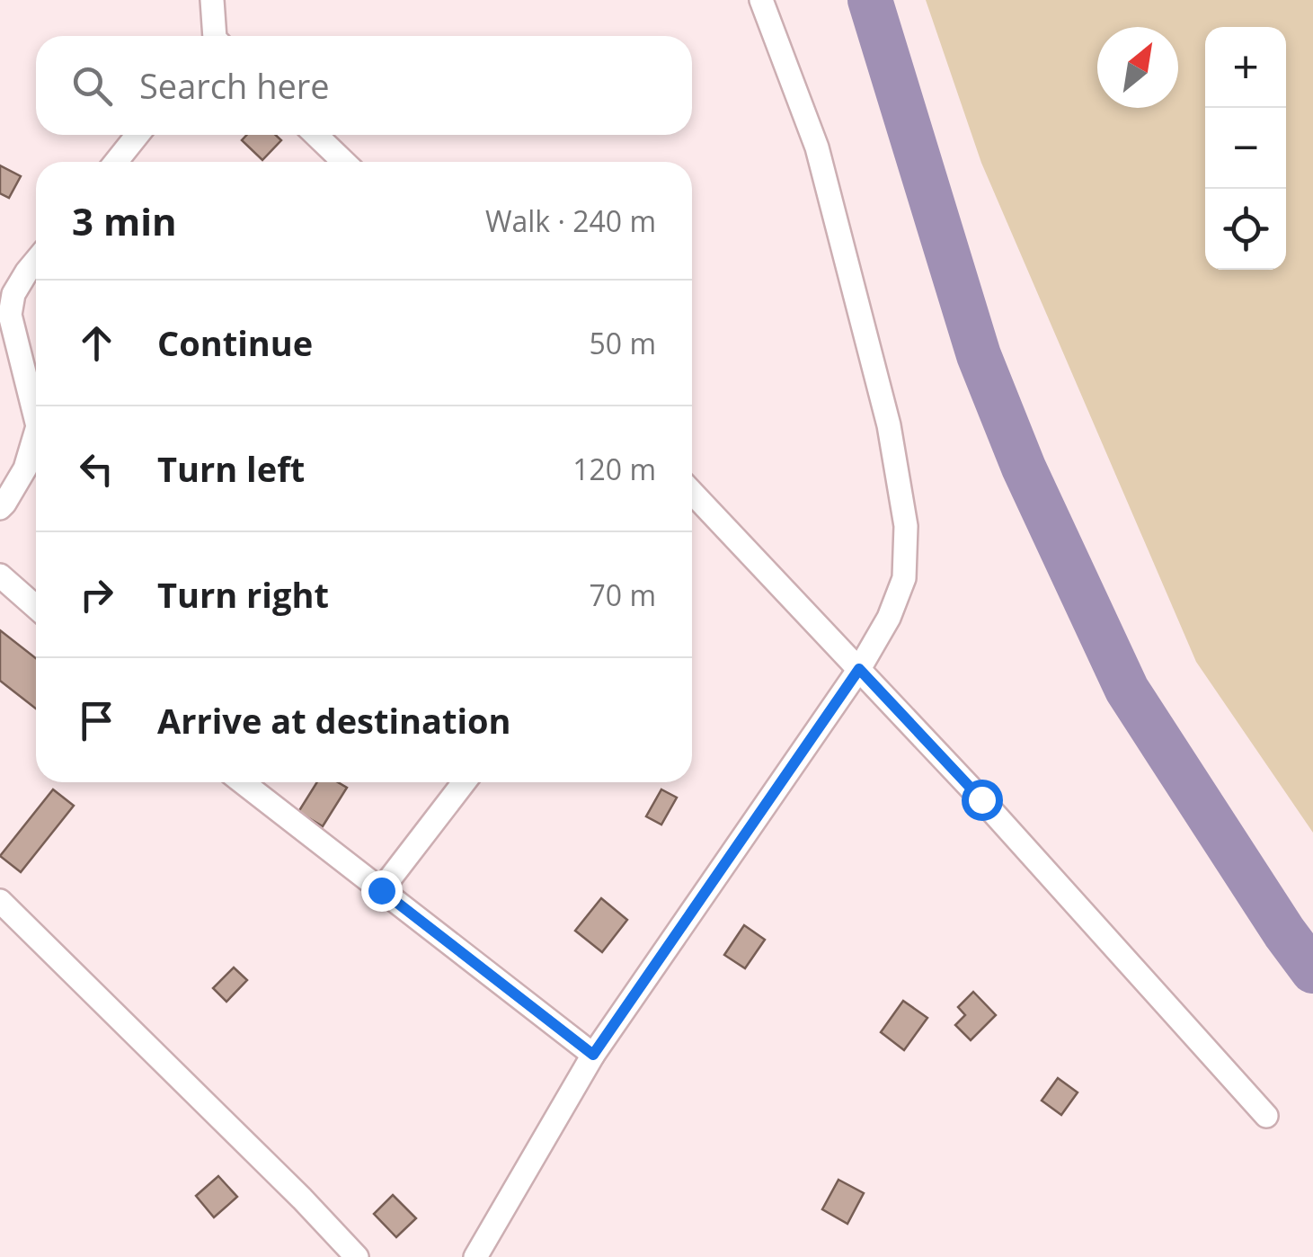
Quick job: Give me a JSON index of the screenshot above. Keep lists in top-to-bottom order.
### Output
{
  "north": "top right",
  "page": {
    "map_buttons": ["+", "−"],
    "search": "Search here",
    "heading": ["3 min", "Walk · 240 m"],
    "list": [
      ["Continue", "50 m"],
      ["Turn left", "120 m"],
      ["Turn right", "70 m"],
      "Arrive at destination"
    ]
  }
}
